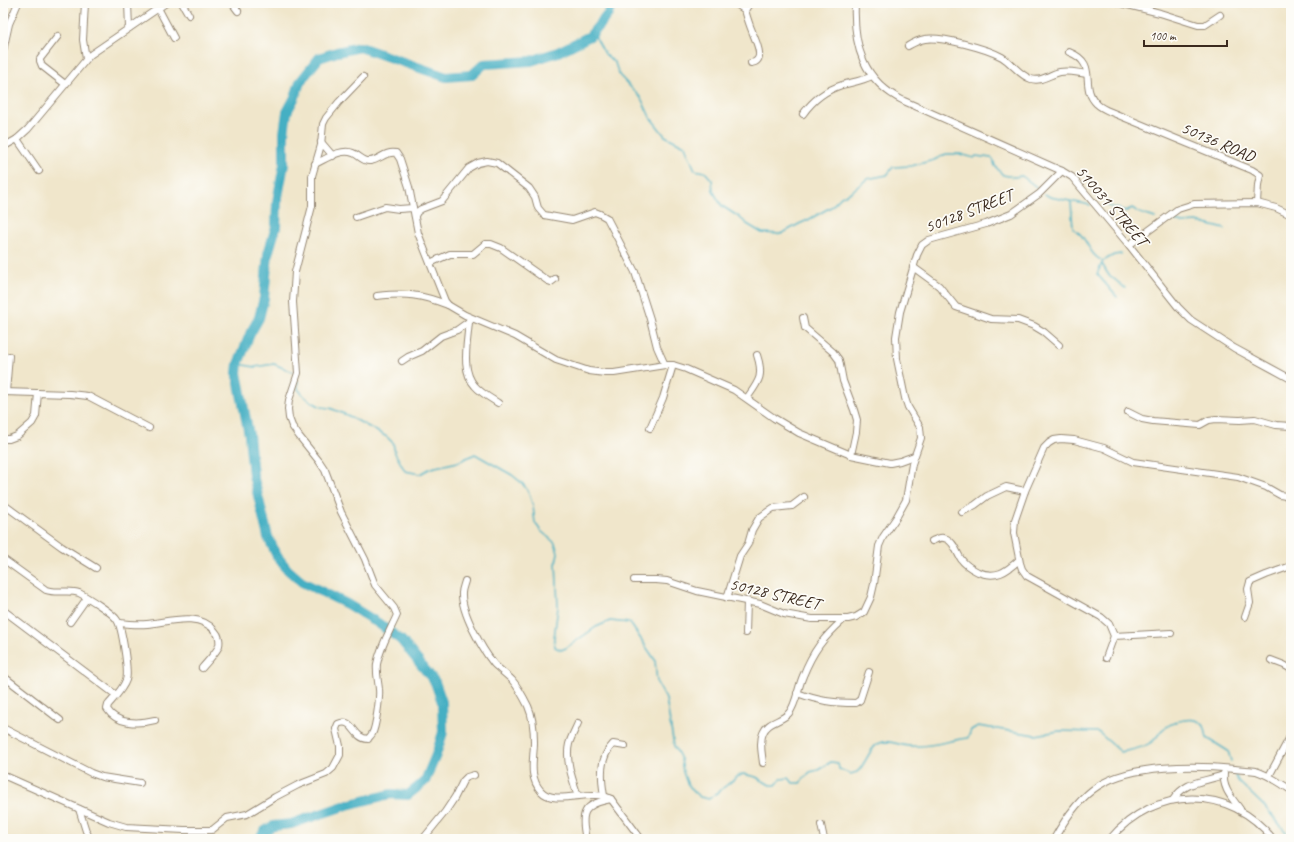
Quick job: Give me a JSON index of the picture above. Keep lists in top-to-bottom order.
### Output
{
  "streets": {
    "street": ["50136 ROAD", "510031 STREET", "50128 STREET"]
  },
  "crossings": [
    ["510031 STREET", "50128 STREET"]
  ],
  "scale_bar": "100 m"
}
